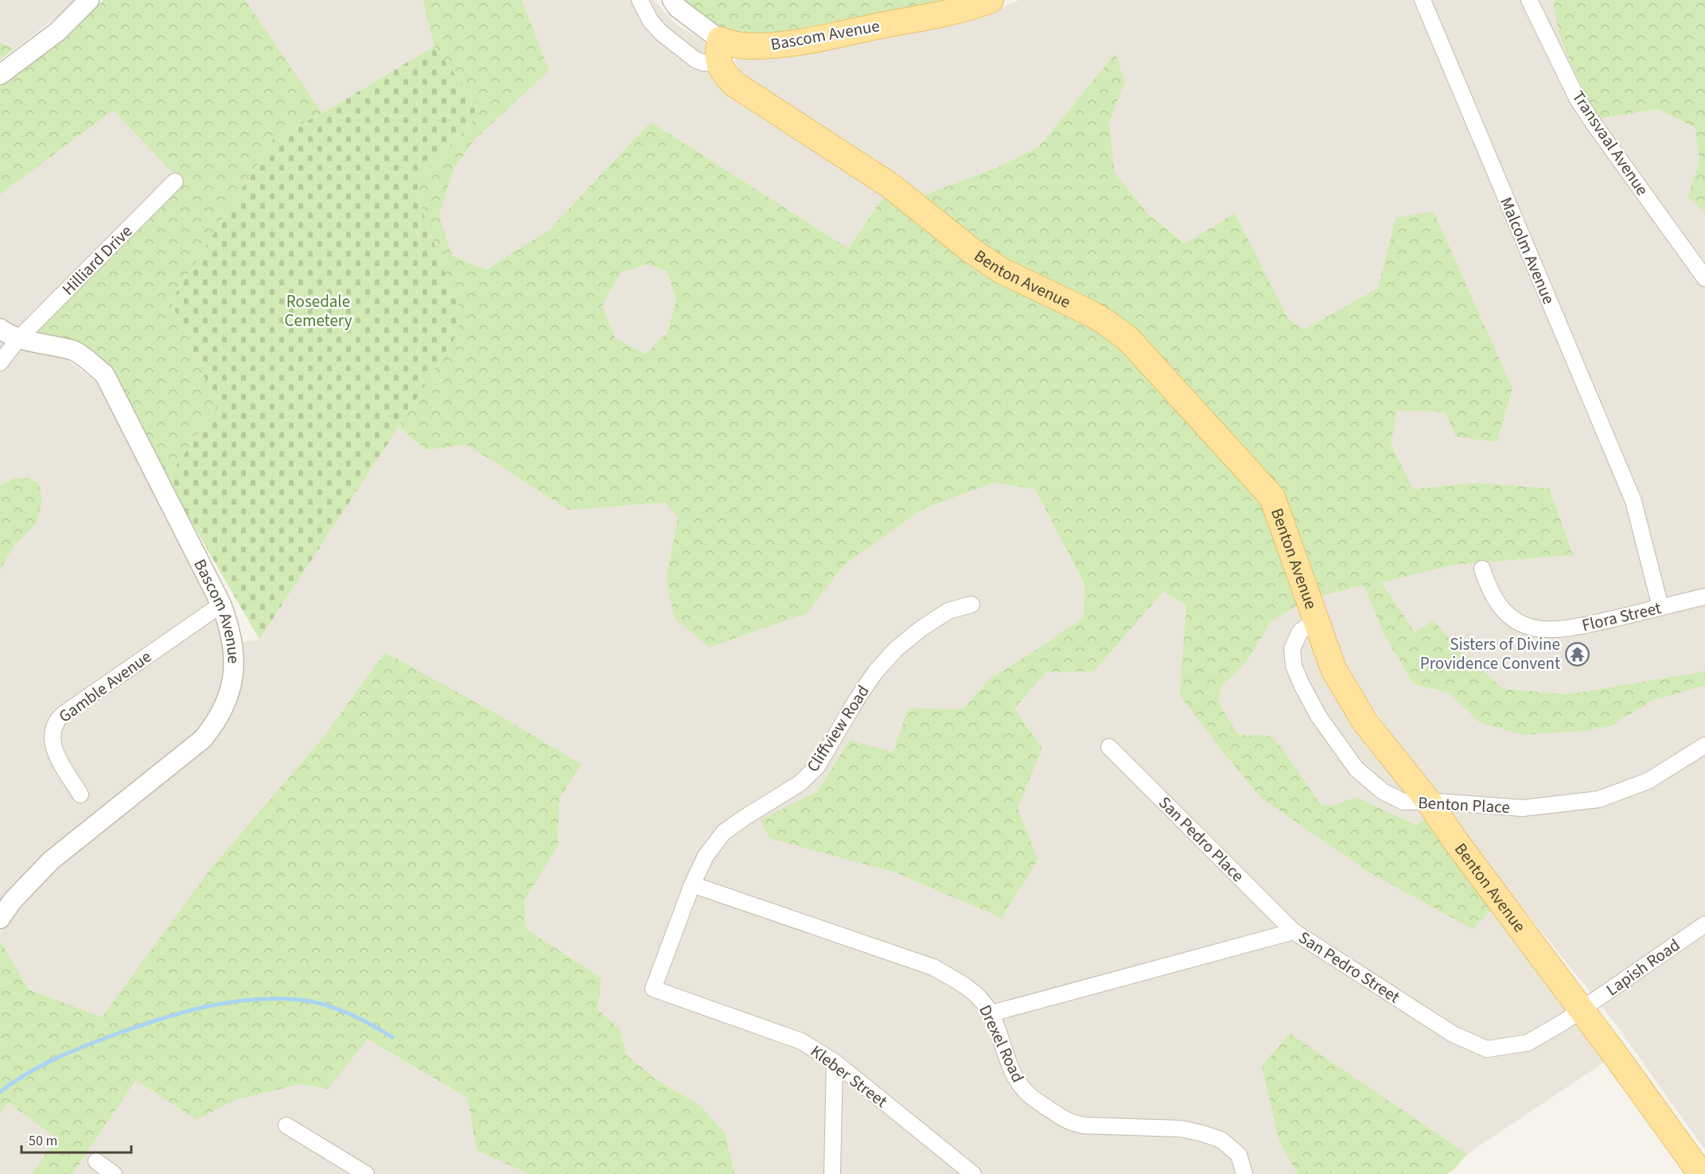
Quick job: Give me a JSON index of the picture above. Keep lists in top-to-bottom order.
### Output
{
  "streets": {
    "main road": ["Bascom Avenue", "Benton Avenue"],
    "street": [
      "Transvaal Avenue",
      "Malcolm Avenue",
      "Hilliard Drive",
      "Flora Street",
      "Gamble Avenue",
      "Cliffview Road",
      "Benton Place",
      "San Pedro Place",
      "San Pedro Street",
      "Lapish Road",
      "Drexel Road",
      "Kleber Street"
    ]
  },
  "crossings": [
    ["Bascom Avenue", "Hilliard Drive"],
    ["Bascom Avenue", "Benton Avenue"],
    ["Bascom Avenue", "Gamble Avenue"],
    ["Malcolm Avenue", "Flora Street"],
    ["Benton Avenue", "Benton Place"],
    ["Benton Avenue", "San Pedro Street"],
    ["Benton Avenue", "Lapish Road"],
    ["Cliffview Road", "Drexel Road"],
    ["Cliffview Road", "Kleber Street"],
    ["San Pedro Place", "San Pedro Street"],
    ["San Pedro Street", "Lapish Road"],
    ["San Pedro Street", "Drexel Road"]
  ],
  "parks": ["Rosedale Cemetery"],
  "places": {
    "temple": ["Sisters of Divine Providence Convent"]
  },
  "scale_bar": "50 m"
}
